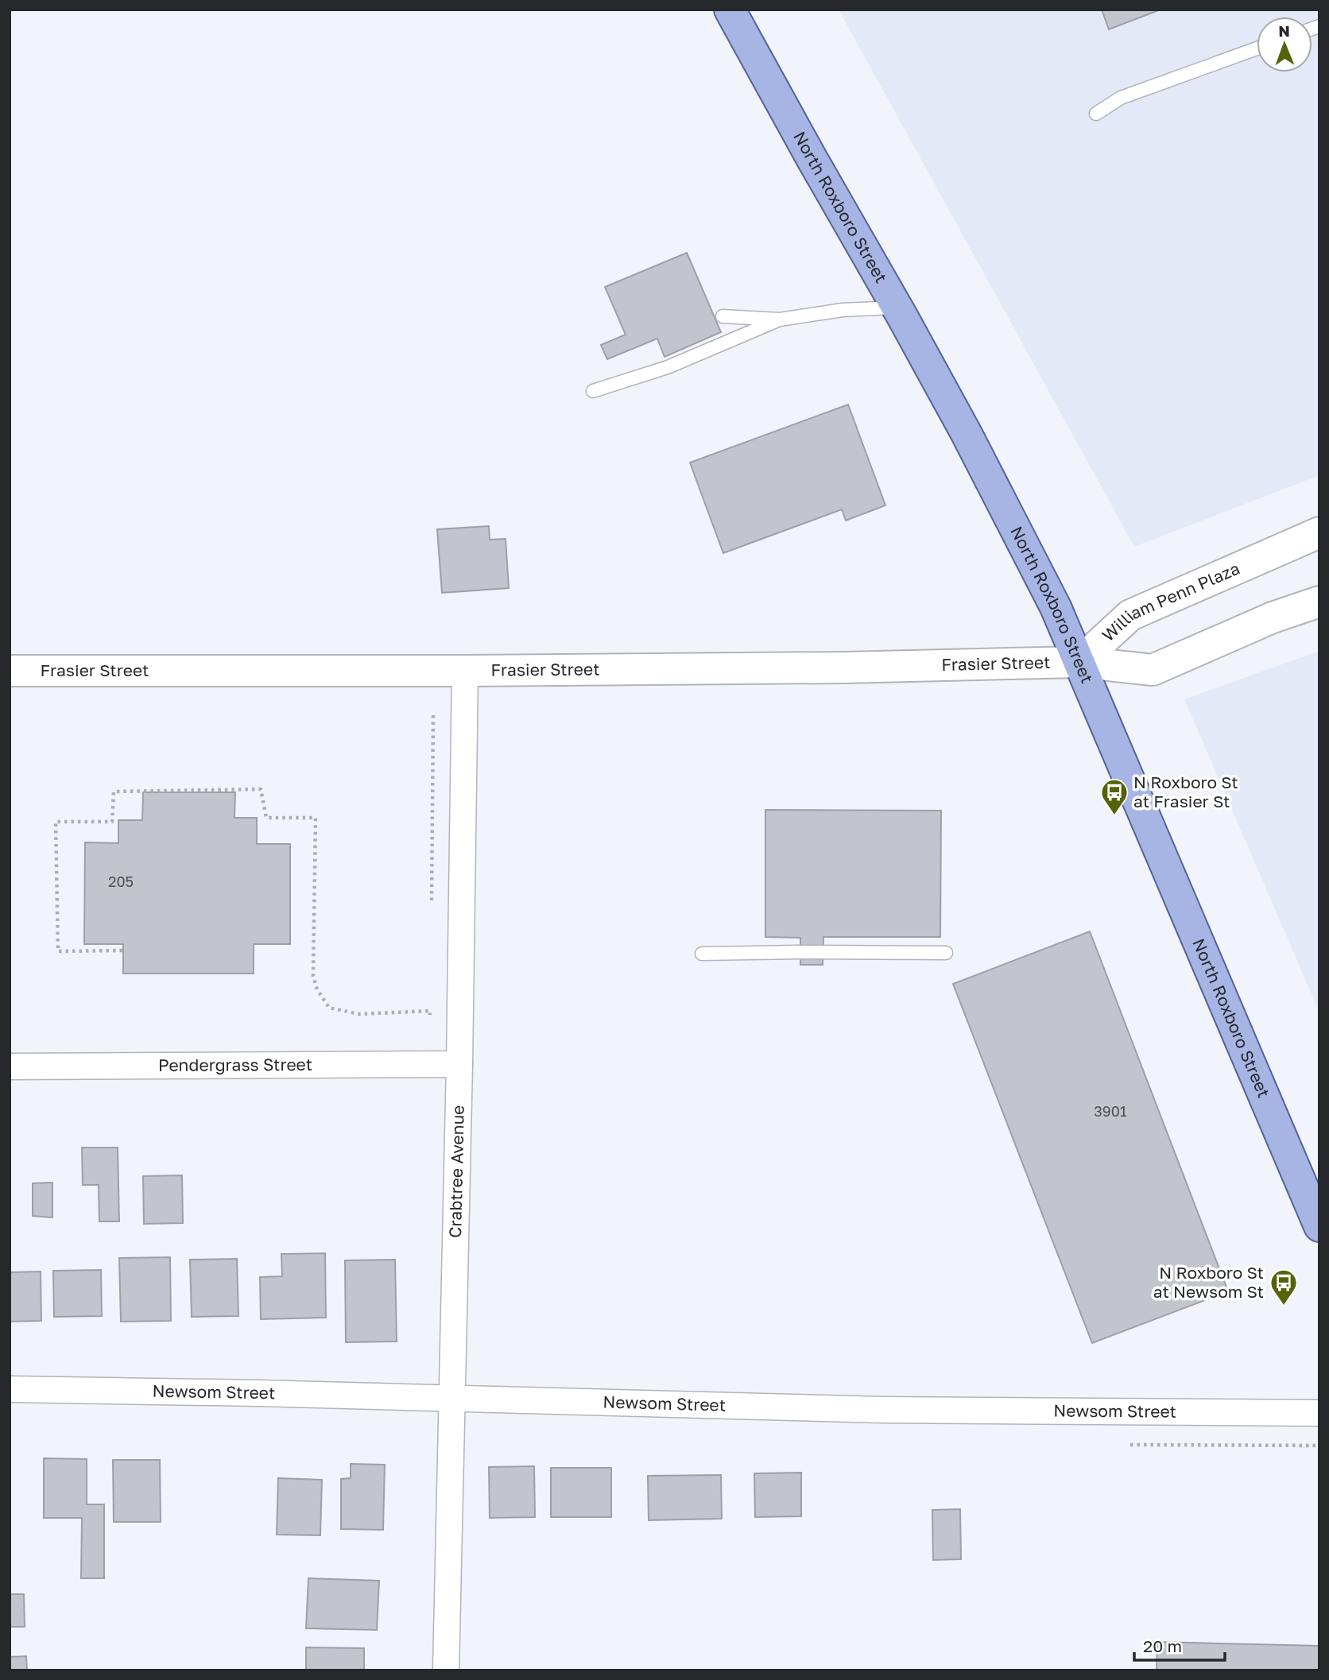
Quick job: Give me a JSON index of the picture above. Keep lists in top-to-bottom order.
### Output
{
  "streets": {
    "main road": ["North Roxboro Street"],
    "street": [
      "William Penn Plaza",
      "Frasier Street",
      "Pendergrass Street",
      "Crabtree Avenue",
      "Newsom Street"
    ]
  },
  "crossings": [
    ["North Roxboro Street", "William Penn Plaza"],
    ["North Roxboro Street", "Frasier Street"],
    ["William Penn Plaza", "Frasier Street"],
    ["Frasier Street", "Crabtree Avenue"],
    ["Pendergrass Street", "Crabtree Avenue"],
    ["Crabtree Avenue", "Newsom Street"]
  ],
  "places": {
    "bus stop": ["N Roxboro St at Frasier St", "N Roxboro St at Newsom St"]
  },
  "house_numbers": ["205", "3901"],
  "scale_bar": "20 m",
  "north": "top"
}
